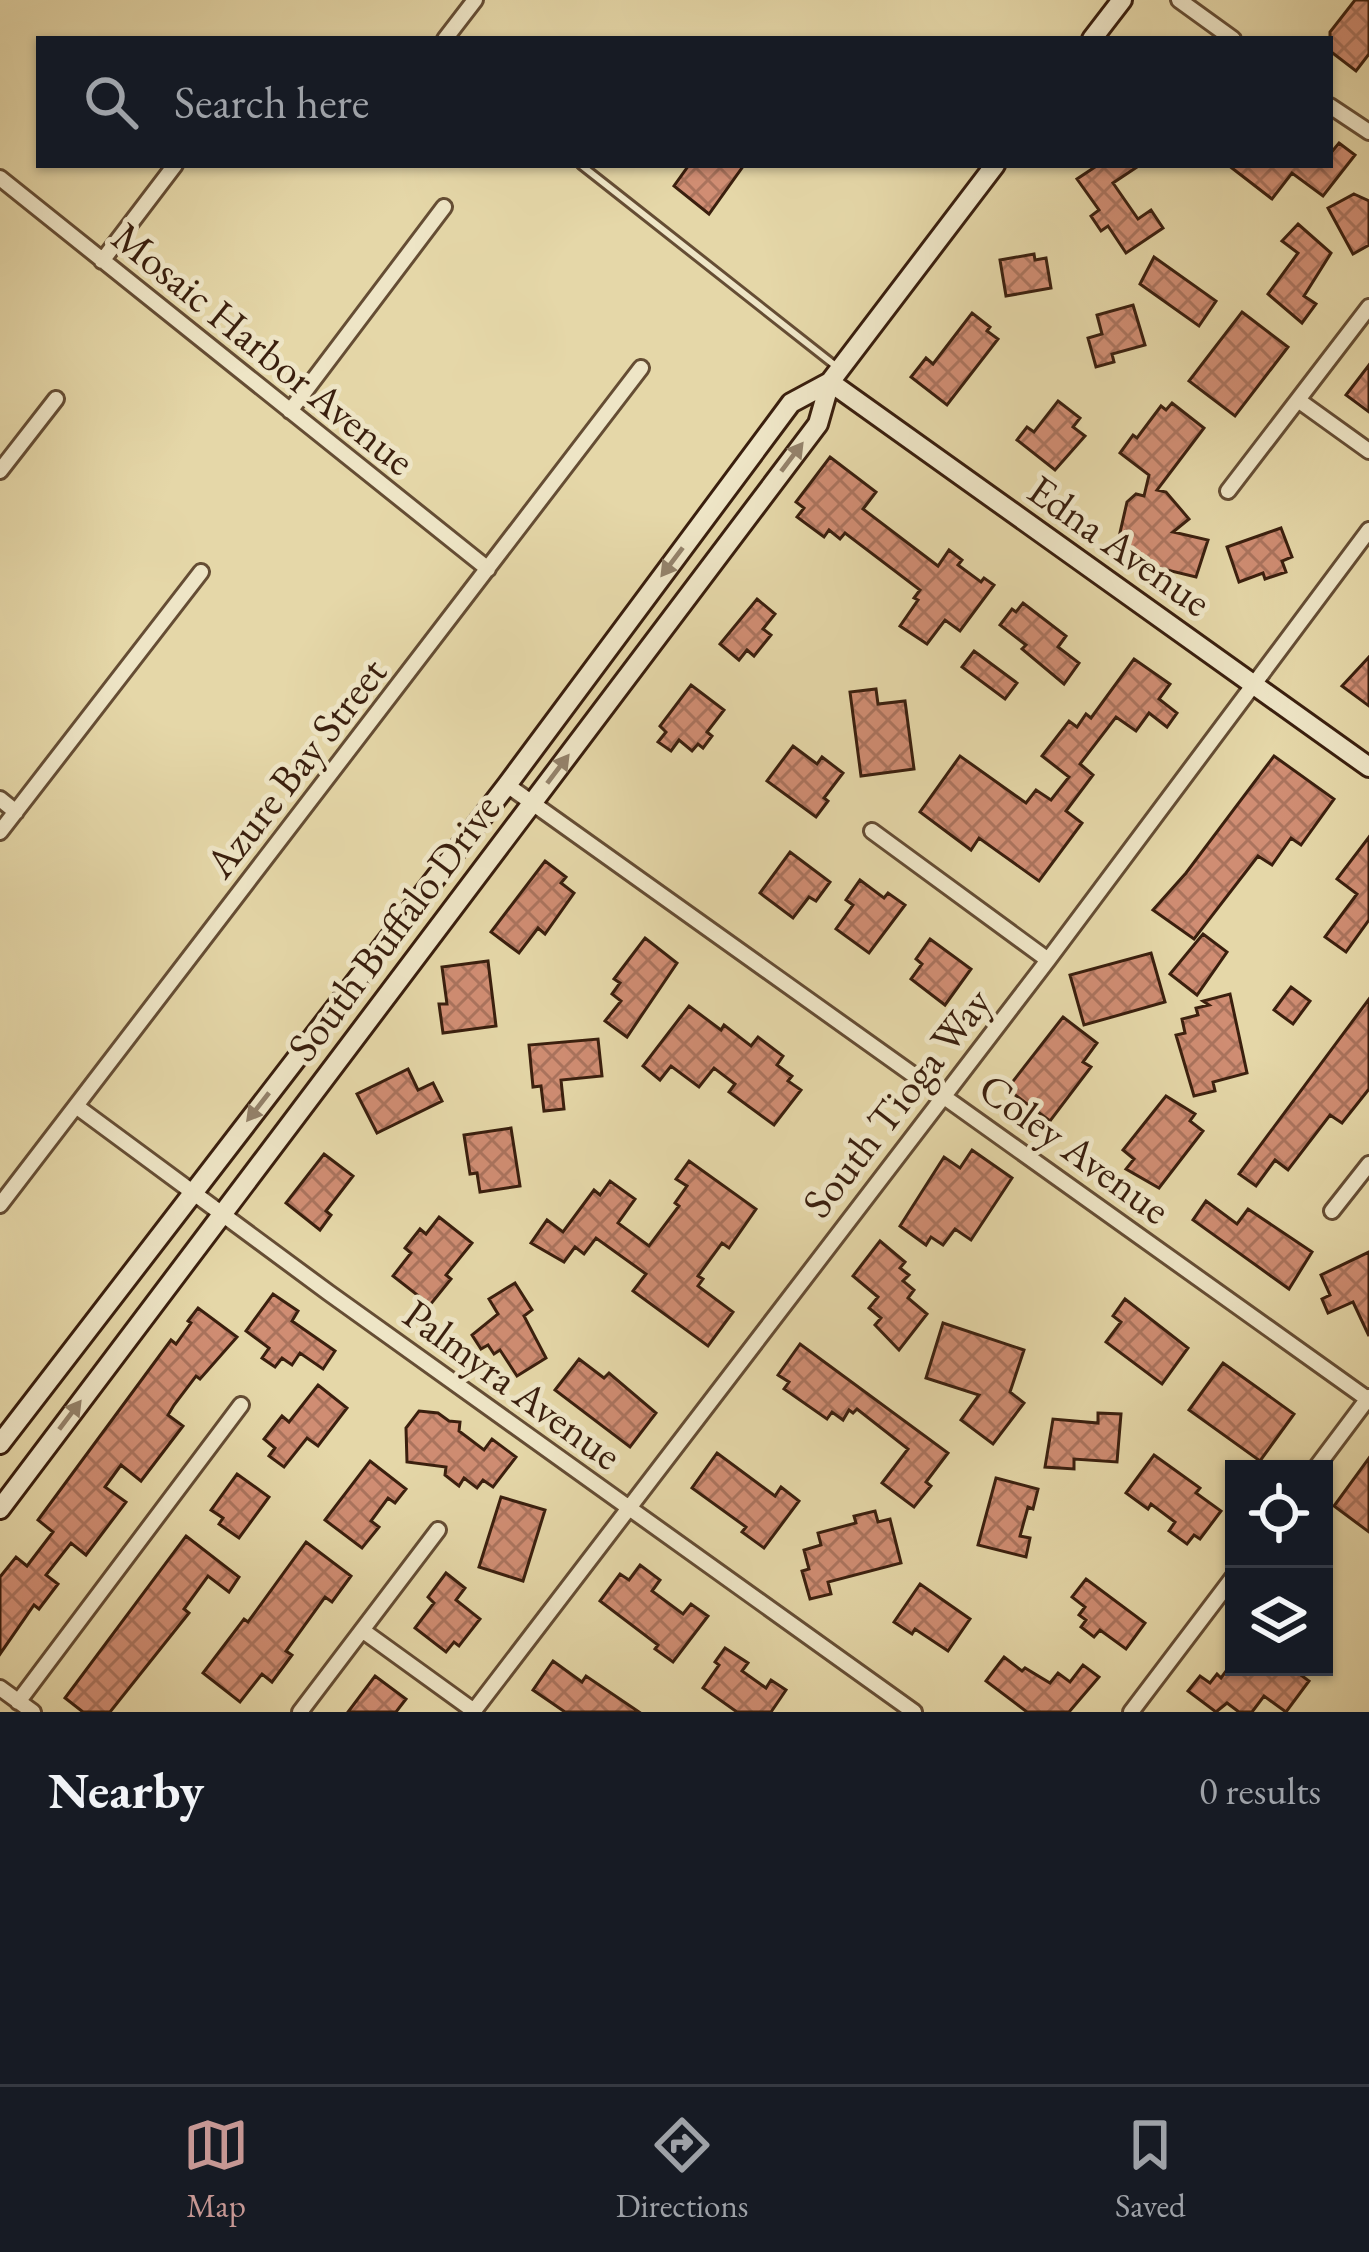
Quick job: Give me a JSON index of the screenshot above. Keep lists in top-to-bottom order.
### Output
{
  "streets": {
    "main road": ["Edna Avenue", "South Buffalo Drive"],
    "street": [
      "Mosaic Harbor Avenue",
      "Azure Bay Street",
      "South Tioga Way",
      "Coley Avenue",
      "Palmyra Avenue"
    ]
  },
  "crossings": [
    ["Mosaic Harbor Avenue", "Azure Bay Street"],
    ["Edna Avenue", "South Buffalo Drive"],
    ["Edna Avenue", "South Tioga Way"],
    ["Azure Bay Street", "Palmyra Avenue"],
    ["South Buffalo Drive", "Coley Avenue"],
    ["South Buffalo Drive", "Palmyra Avenue"],
    ["South Tioga Way", "Coley Avenue"],
    ["South Tioga Way", "Palmyra Avenue"]
  ],
  "page": {
    "search": "Search here",
    "heading": ["Nearby", "0 results"],
    "nav": ["Map", "Directions", "Saved"]
  }
}
